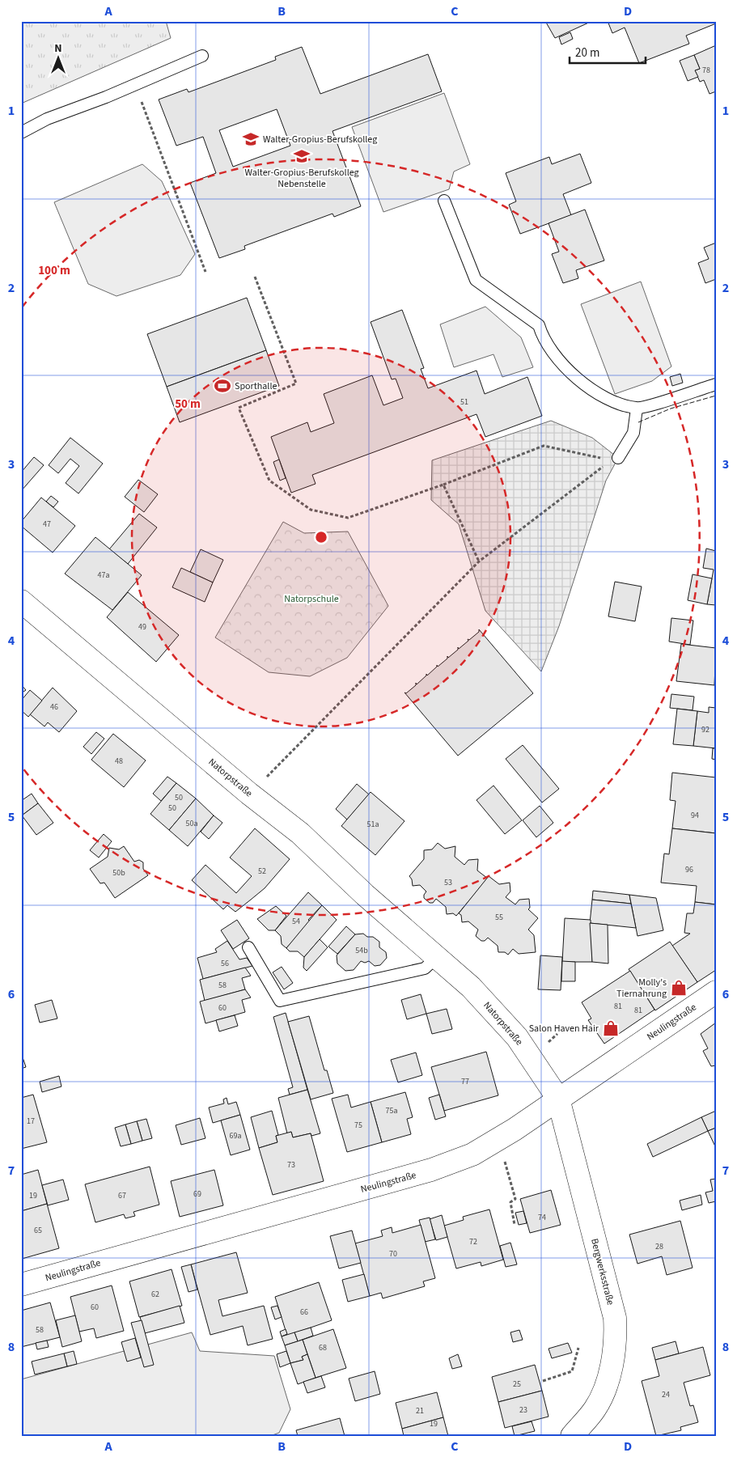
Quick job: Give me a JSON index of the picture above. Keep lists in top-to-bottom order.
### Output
{
  "streets": {
    "street": ["Natorpstraße", "Neulingstraße", "Bergwerksstraße"]
  },
  "crossings": [
    ["Natorpstraße", "Neulingstraße"],
    ["Natorpstraße", "Bergwerksstraße"],
    ["Neulingstraße", "Bergwerksstraße"]
  ],
  "parks": ["Natorpschule"],
  "places": {
    "school or university": ["Walter-Gropius-Berufskolleg", "Walter-Gropius-Berufskolleg Nebenstelle"],
    "sports": ["Sporthalle"],
    "shop": ["Molly's Tiernahrung", "Salon Haven Hair"]
  },
  "house_numbers": [
    "78",
    "51",
    "47",
    "47a",
    "49",
    "46",
    "92",
    "48",
    "50",
    "50",
    "94",
    "50a",
    "51a",
    "96",
    "52",
    "50b",
    "53",
    "55",
    "54",
    "54b",
    "56",
    "58",
    "81",
    "60",
    "81",
    "77",
    "75a",
    "17",
    "75",
    "69a",
    "73",
    "69",
    "19",
    "67",
    "74",
    "65",
    "72",
    "28",
    "70",
    "62",
    "60",
    "66",
    "58",
    "68",
    "25",
    "24",
    "23",
    "21",
    "19"
  ],
  "scale_bar": "20 m",
  "north": "top",
  "grid": {
    "columns": [
      "A",
      "B",
      "C",
      "D"
    ],
    "rows": [
      "1",
      "2",
      "3",
      "4",
      "5",
      "6",
      "7",
      "8"
    ]
  },
  "rings": ["100 m", "50 m"]
}
